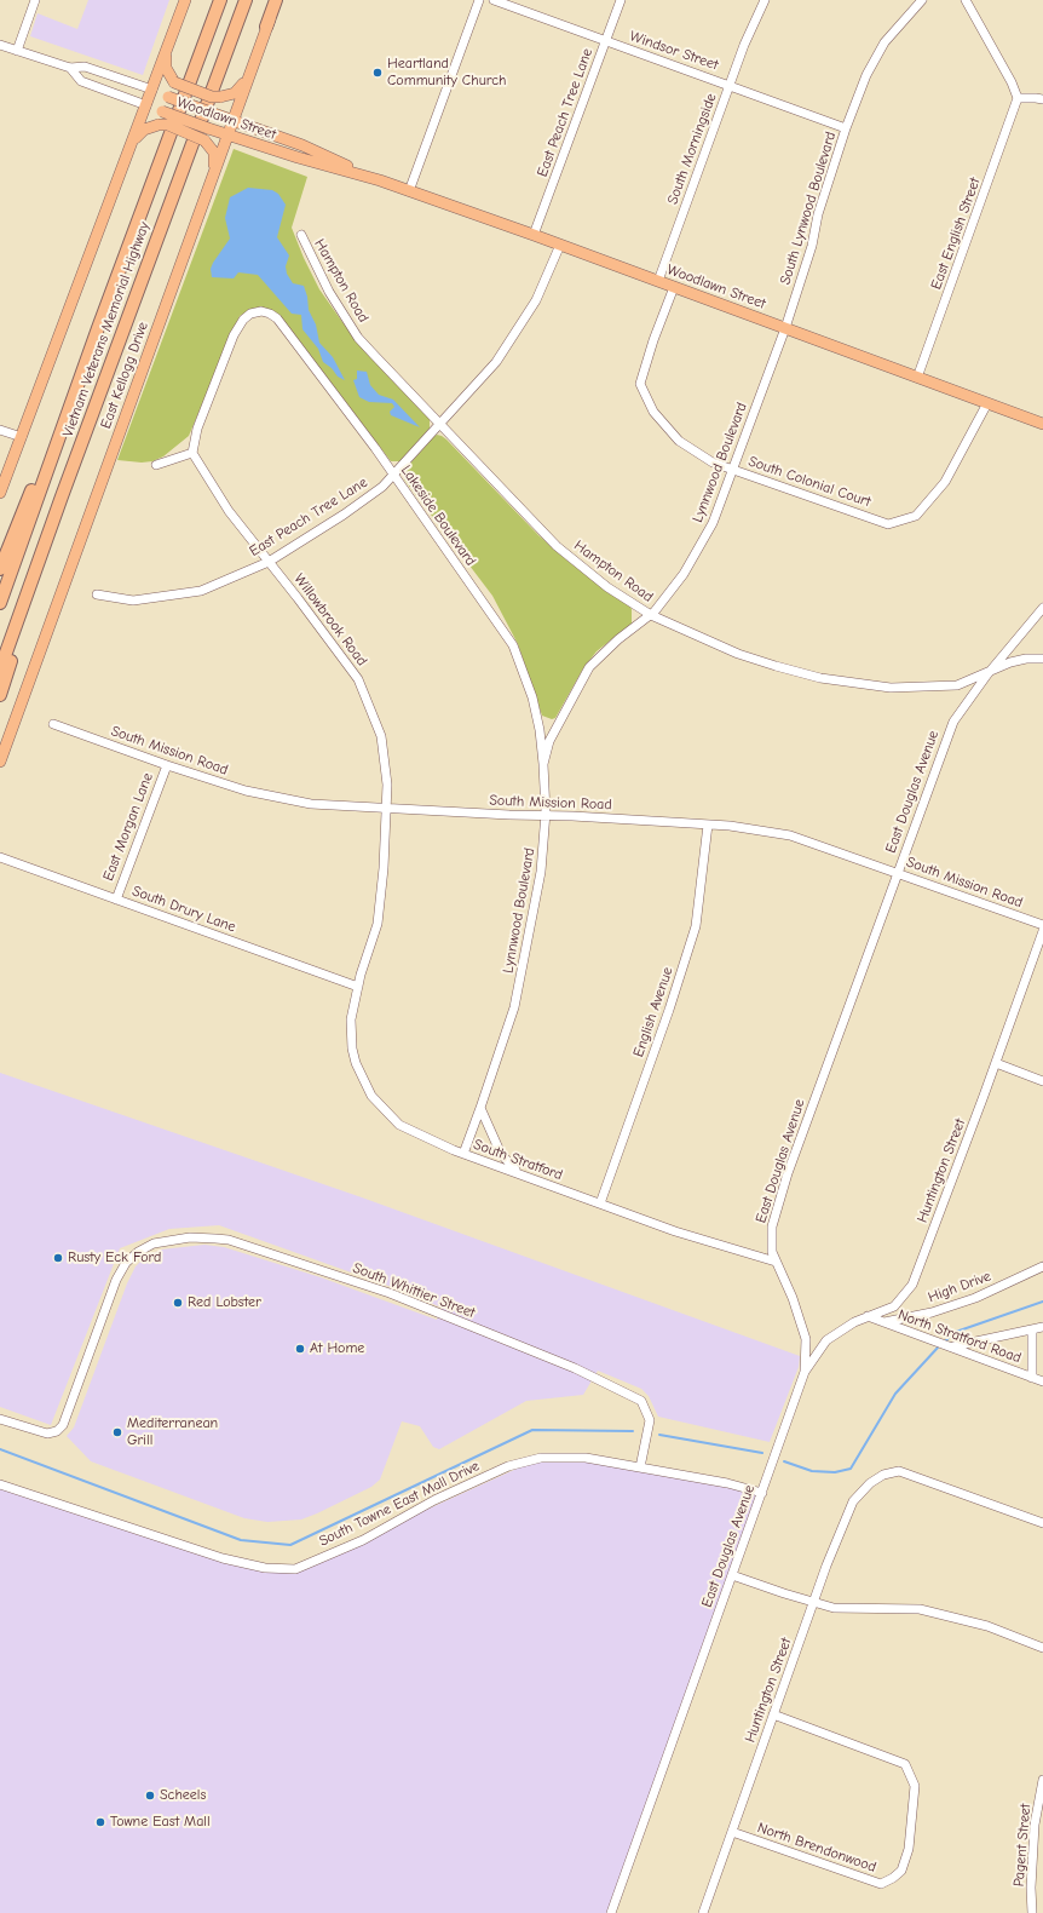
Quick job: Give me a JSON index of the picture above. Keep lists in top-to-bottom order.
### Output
{
  "streets": {
    "highway": ["Vietnam Veterans Memorial Highway"],
    "main road": ["Woodlawn Street", "East Kellogg Drive"],
    "street": [
      "Windsor Street",
      "East Peach Tree Lane",
      "South Morningside",
      "South Lynwood Boulevard",
      "East English Street",
      "Hampton Road",
      "Lynnwood Boulevard",
      "South Colonial Court",
      "Lakeside Boulevard",
      "Willowbrook Road",
      "South Mission Road",
      "East Douglas Avenue",
      "East Morgan Lane",
      "South Drury Lane",
      "English Avenue",
      "South Stratford",
      "Huntington Street",
      "High Drive",
      "South Whittier Street",
      "North Stratford Road",
      "South Towne East Mall Drive",
      "Pagent Street",
      "North Brendonwood"
    ]
  },
  "crossings": [
    ["Windsor Street", "East Peach Tree Lane"],
    ["Windsor Street", "South Morningside"],
    ["Windsor Street", "South Lynwood Boulevard"],
    ["East Peach Tree Lane", "Woodlawn Street"],
    ["East Peach Tree Lane", "Hampton Road"],
    ["East Peach Tree Lane", "Lakeside Boulevard"],
    ["East Peach Tree Lane", "Willowbrook Road"],
    ["Woodlawn Street", "South Morningside"],
    ["Woodlawn Street", "South Lynwood Boulevard"],
    ["Woodlawn Street", "East English Street"],
    ["Woodlawn Street", "East Kellogg Drive"],
    ["Woodlawn Street", "Lynnwood Boulevard"],
    ["Woodlawn Street", "South Colonial Court"],
    ["South Lynwood Boulevard", "Lynnwood Boulevard"],
    ["Hampton Road", "Lynnwood Boulevard"],
    ["Hampton Road", "East Douglas Avenue"],
    ["Lynnwood Boulevard", "South Colonial Court"],
    ["Lynnwood Boulevard", "Lakeside Boulevard"],
    ["Lynnwood Boulevard", "South Mission Road"],
    ["Lynnwood Boulevard", "South Stratford"],
    ["Lakeside Boulevard", "Willowbrook Road"],
    ["Willowbrook Road", "South Mission Road"],
    ["Willowbrook Road", "South Drury Lane"],
    ["Willowbrook Road", "South Stratford"],
    ["South Mission Road", "East Douglas Avenue"],
    ["South Mission Road", "East Morgan Lane"],
    ["South Mission Road", "English Avenue"],
    ["East Douglas Avenue", "South Stratford"],
    ["East Douglas Avenue", "Huntington Street"],
    ["East Douglas Avenue", "South Towne East Mall Drive"],
    ["East Morgan Lane", "South Drury Lane"],
    ["South Drury Lane", "South Stratford"],
    ["English Avenue", "South Stratford"],
    ["Huntington Street", "North Stratford Road"],
    ["Huntington Street", "North Brendonwood"],
    ["High Drive", "North Stratford Road"],
    ["South Whittier Street", "South Towne East Mall Drive"]
  ],
  "places": [
    "Heartland Community Church",
    "Rusty Eck Ford",
    "Red Lobster",
    "At Home",
    "Mediterranean Grill",
    "Scheels",
    "Towne East Mall"
  ]
}
